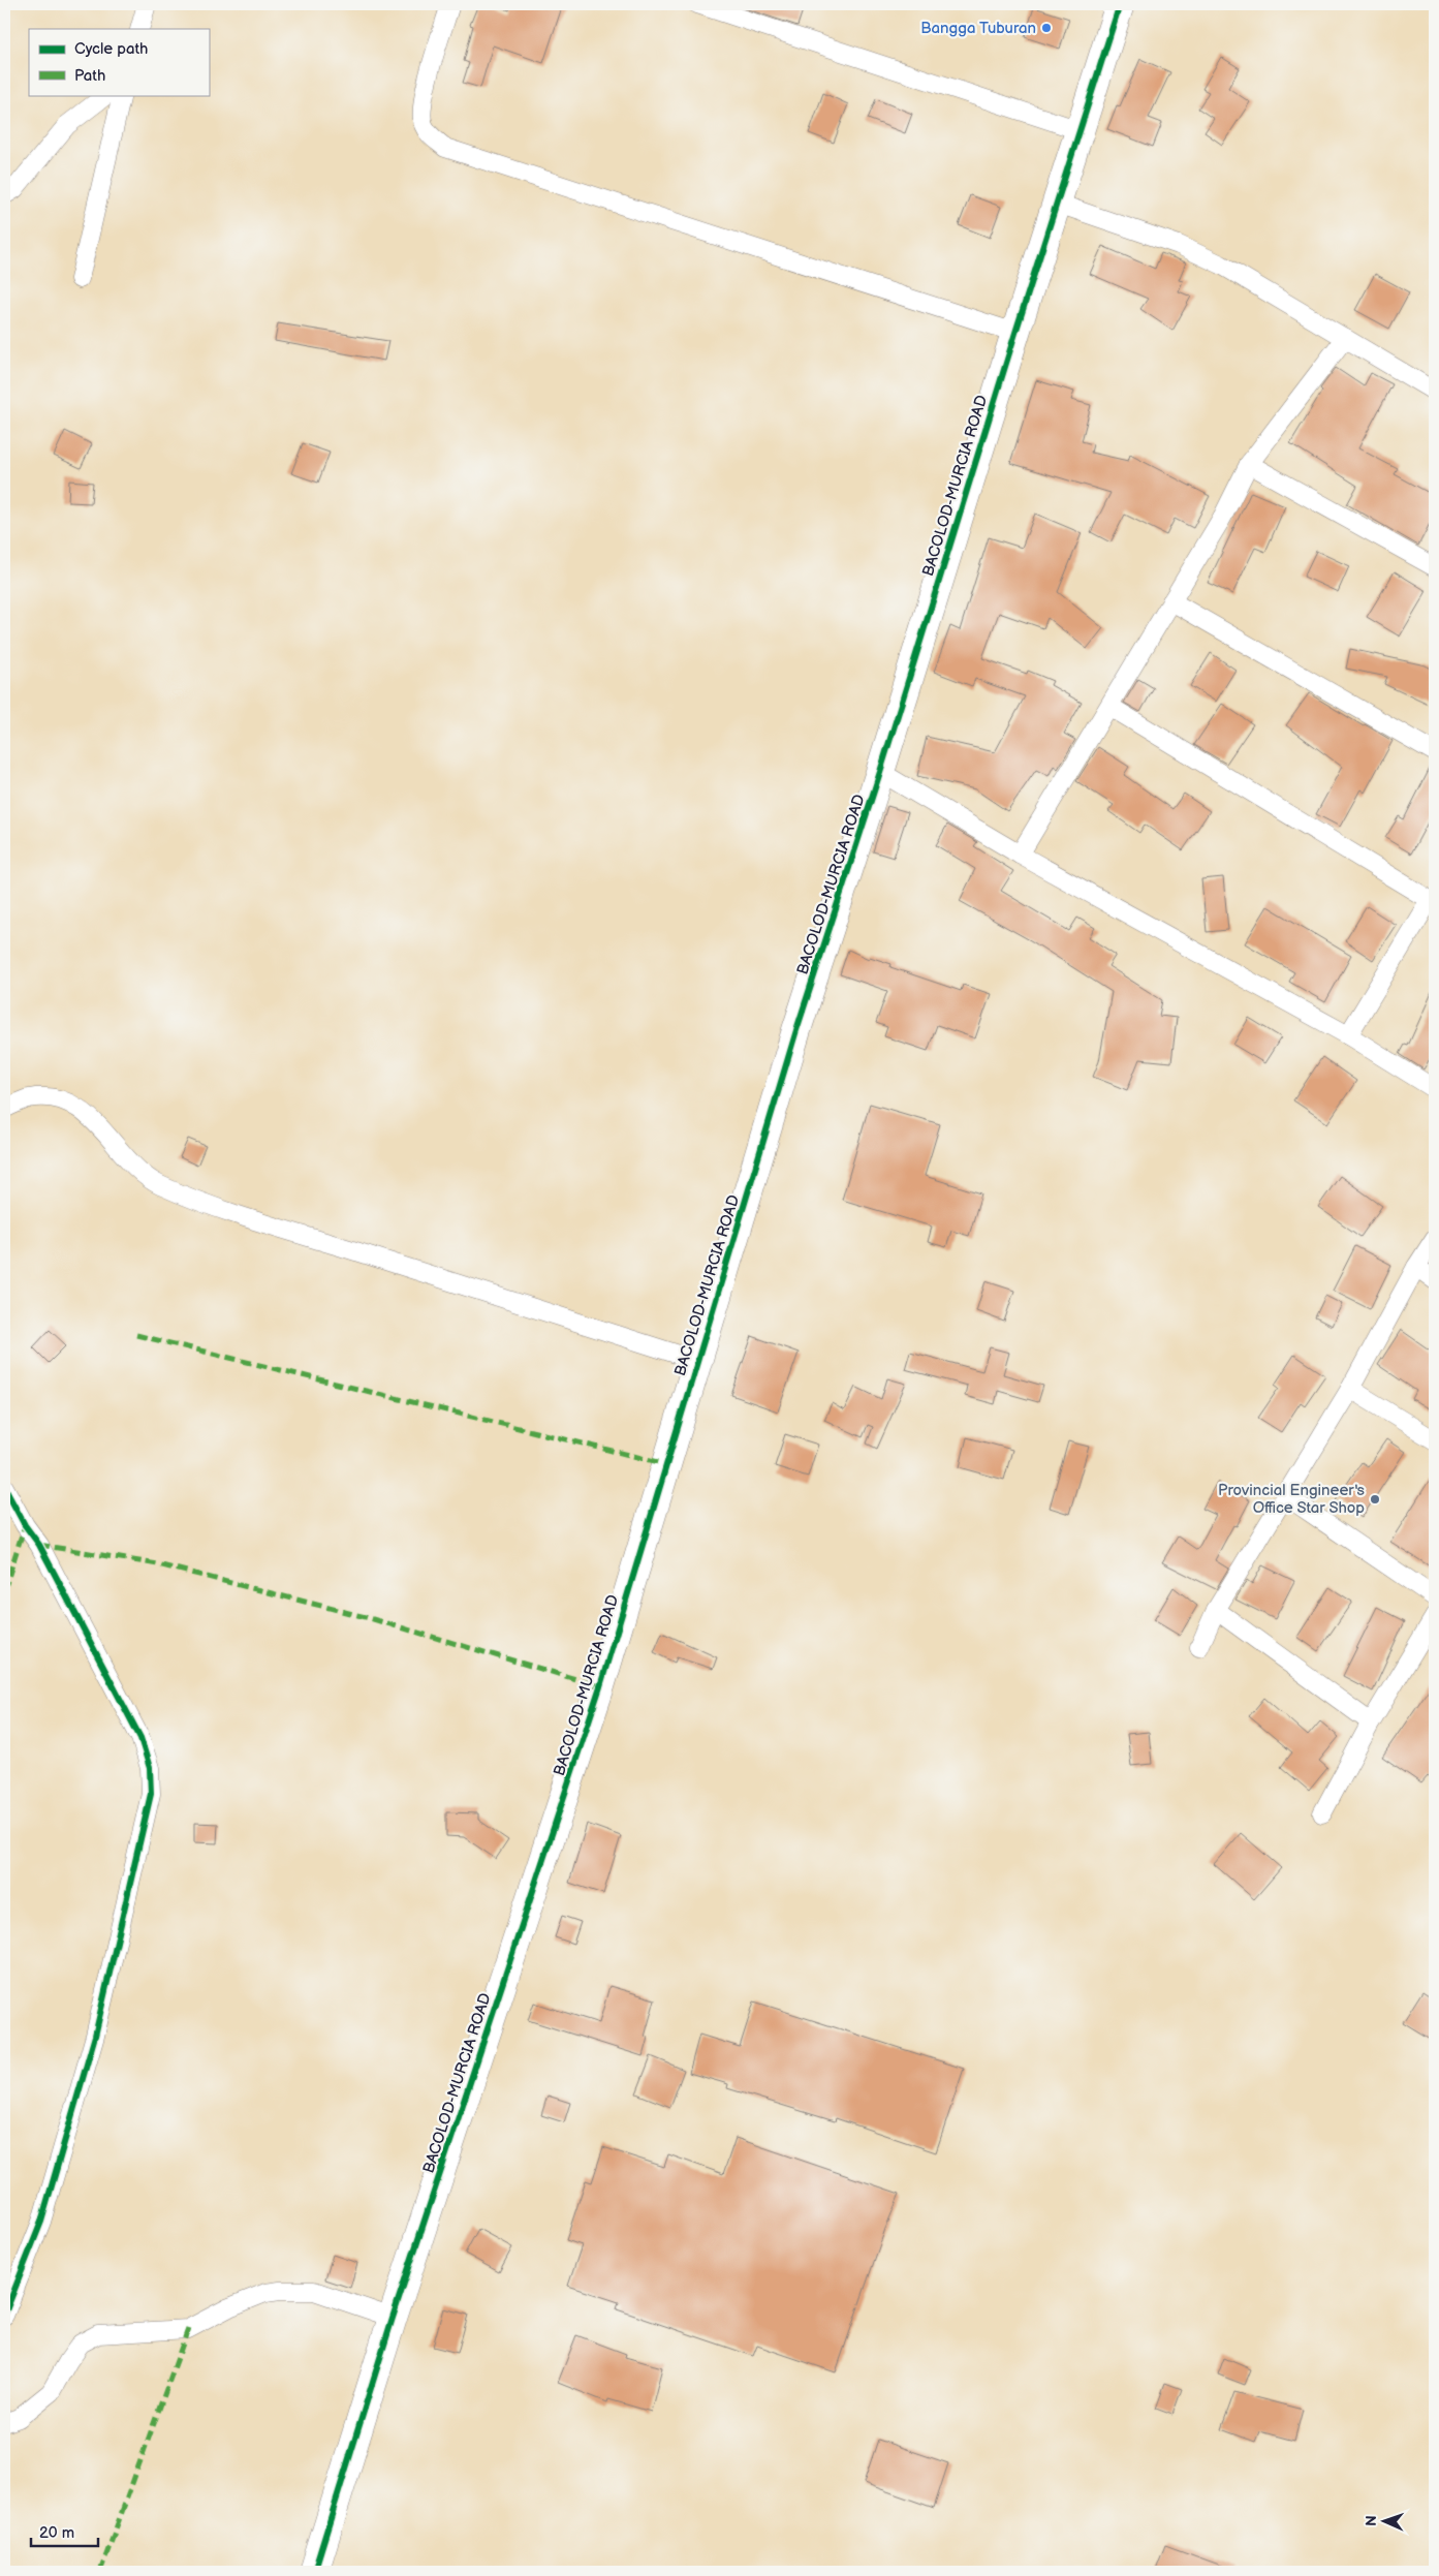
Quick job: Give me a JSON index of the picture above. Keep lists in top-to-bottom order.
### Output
{
  "streets": {
    "main road": ["BACOLOD-MURCIA ROAD"]
  },
  "places": ["Bangga Tuburan", "Provincial Engineer's Office Star Shop"],
  "legend": ["Cycle path", "Path"],
  "scale_bar": "20 m",
  "north": "left"
}
